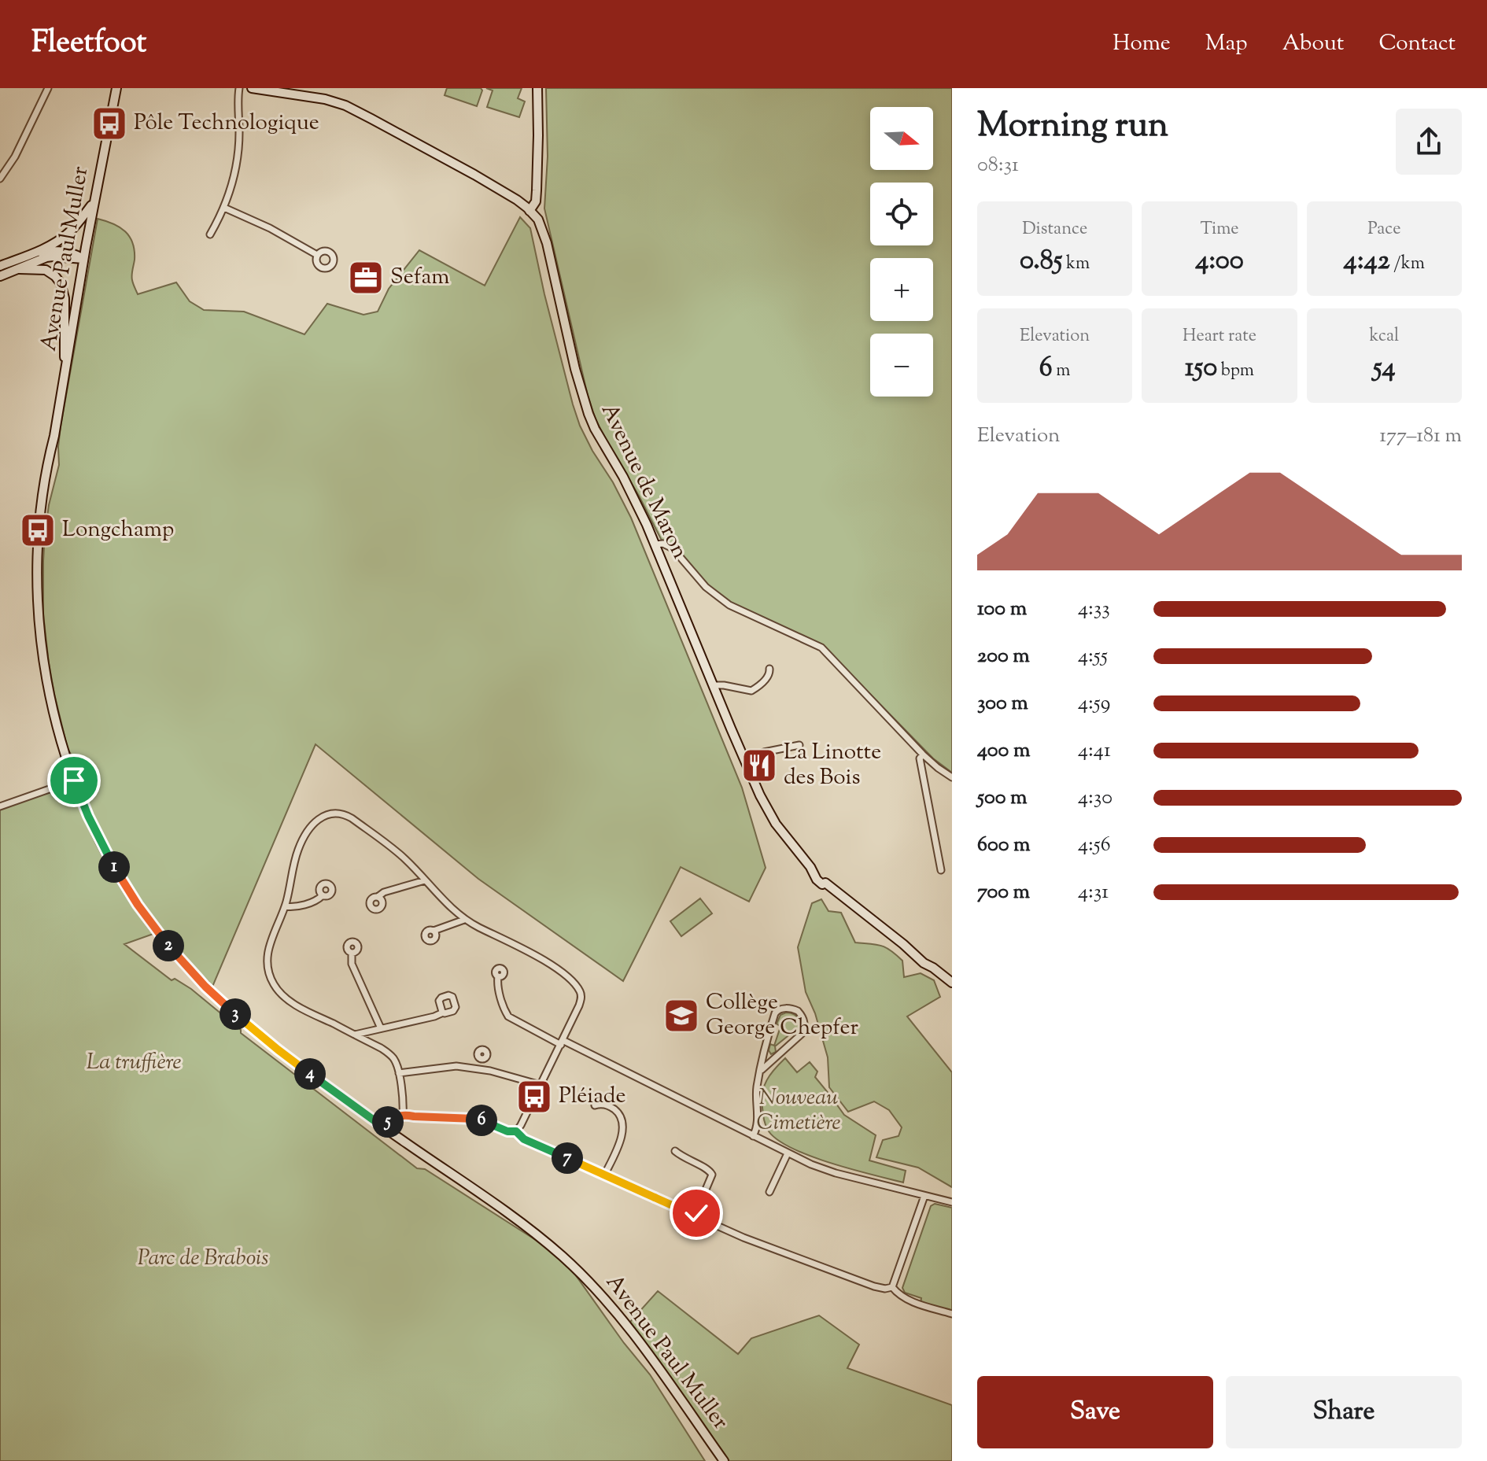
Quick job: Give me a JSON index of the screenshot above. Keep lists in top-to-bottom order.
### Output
{
  "streets": {
    "street": ["Avenue Paul Muller", "Avenue de Maron"]
  },
  "parks": ["La truffière", "Nouveau Cimetière", "Parc de Brabois"],
  "places": {
    "bus stop": ["Pôle Technologique", "Longchamp", "Pléiade"],
    "office": ["Sefam"],
    "restaurant": ["La Linotte des Bois"],
    "school or university": ["Collège George Chepfer"]
  },
  "north": "right",
  "page": {
    "header": "Fleetfoot",
    "nav": [
      "Home",
      "Map",
      "About",
      "Contact"
    ],
    "heading": ["Morning run", "08:31"],
    "map_buttons": ["+", "−"],
    "stats": [
      ["Distance", "0.85 km"],
      ["Time", "4:00"],
      ["Pace", "4:42 /km"],
      ["Elevation", "6 m"],
      ["Heart rate", "150 bpm"],
      ["kcal", "54"]
    ],
    "chart": ["Elevation", "177–181 m"],
    "list": [
      {
        "name": "100 m",
        "note": "4:33"
      },
      {
        "name": "200 m",
        "note": "4:55"
      },
      {
        "name": "300 m",
        "note": "4:59"
      },
      {
        "name": "400 m",
        "note": "4:41"
      },
      {
        "name": "500 m",
        "note": "4:30"
      },
      {
        "name": "600 m",
        "note": "4:56"
      },
      {
        "name": "700 m",
        "note": "4:31"
      }
    ],
    "pins": [
      "1",
      "2",
      "3",
      "4",
      "6",
      "5",
      "7"
    ],
    "buttons": ["Save", "Share"]
  }
}
